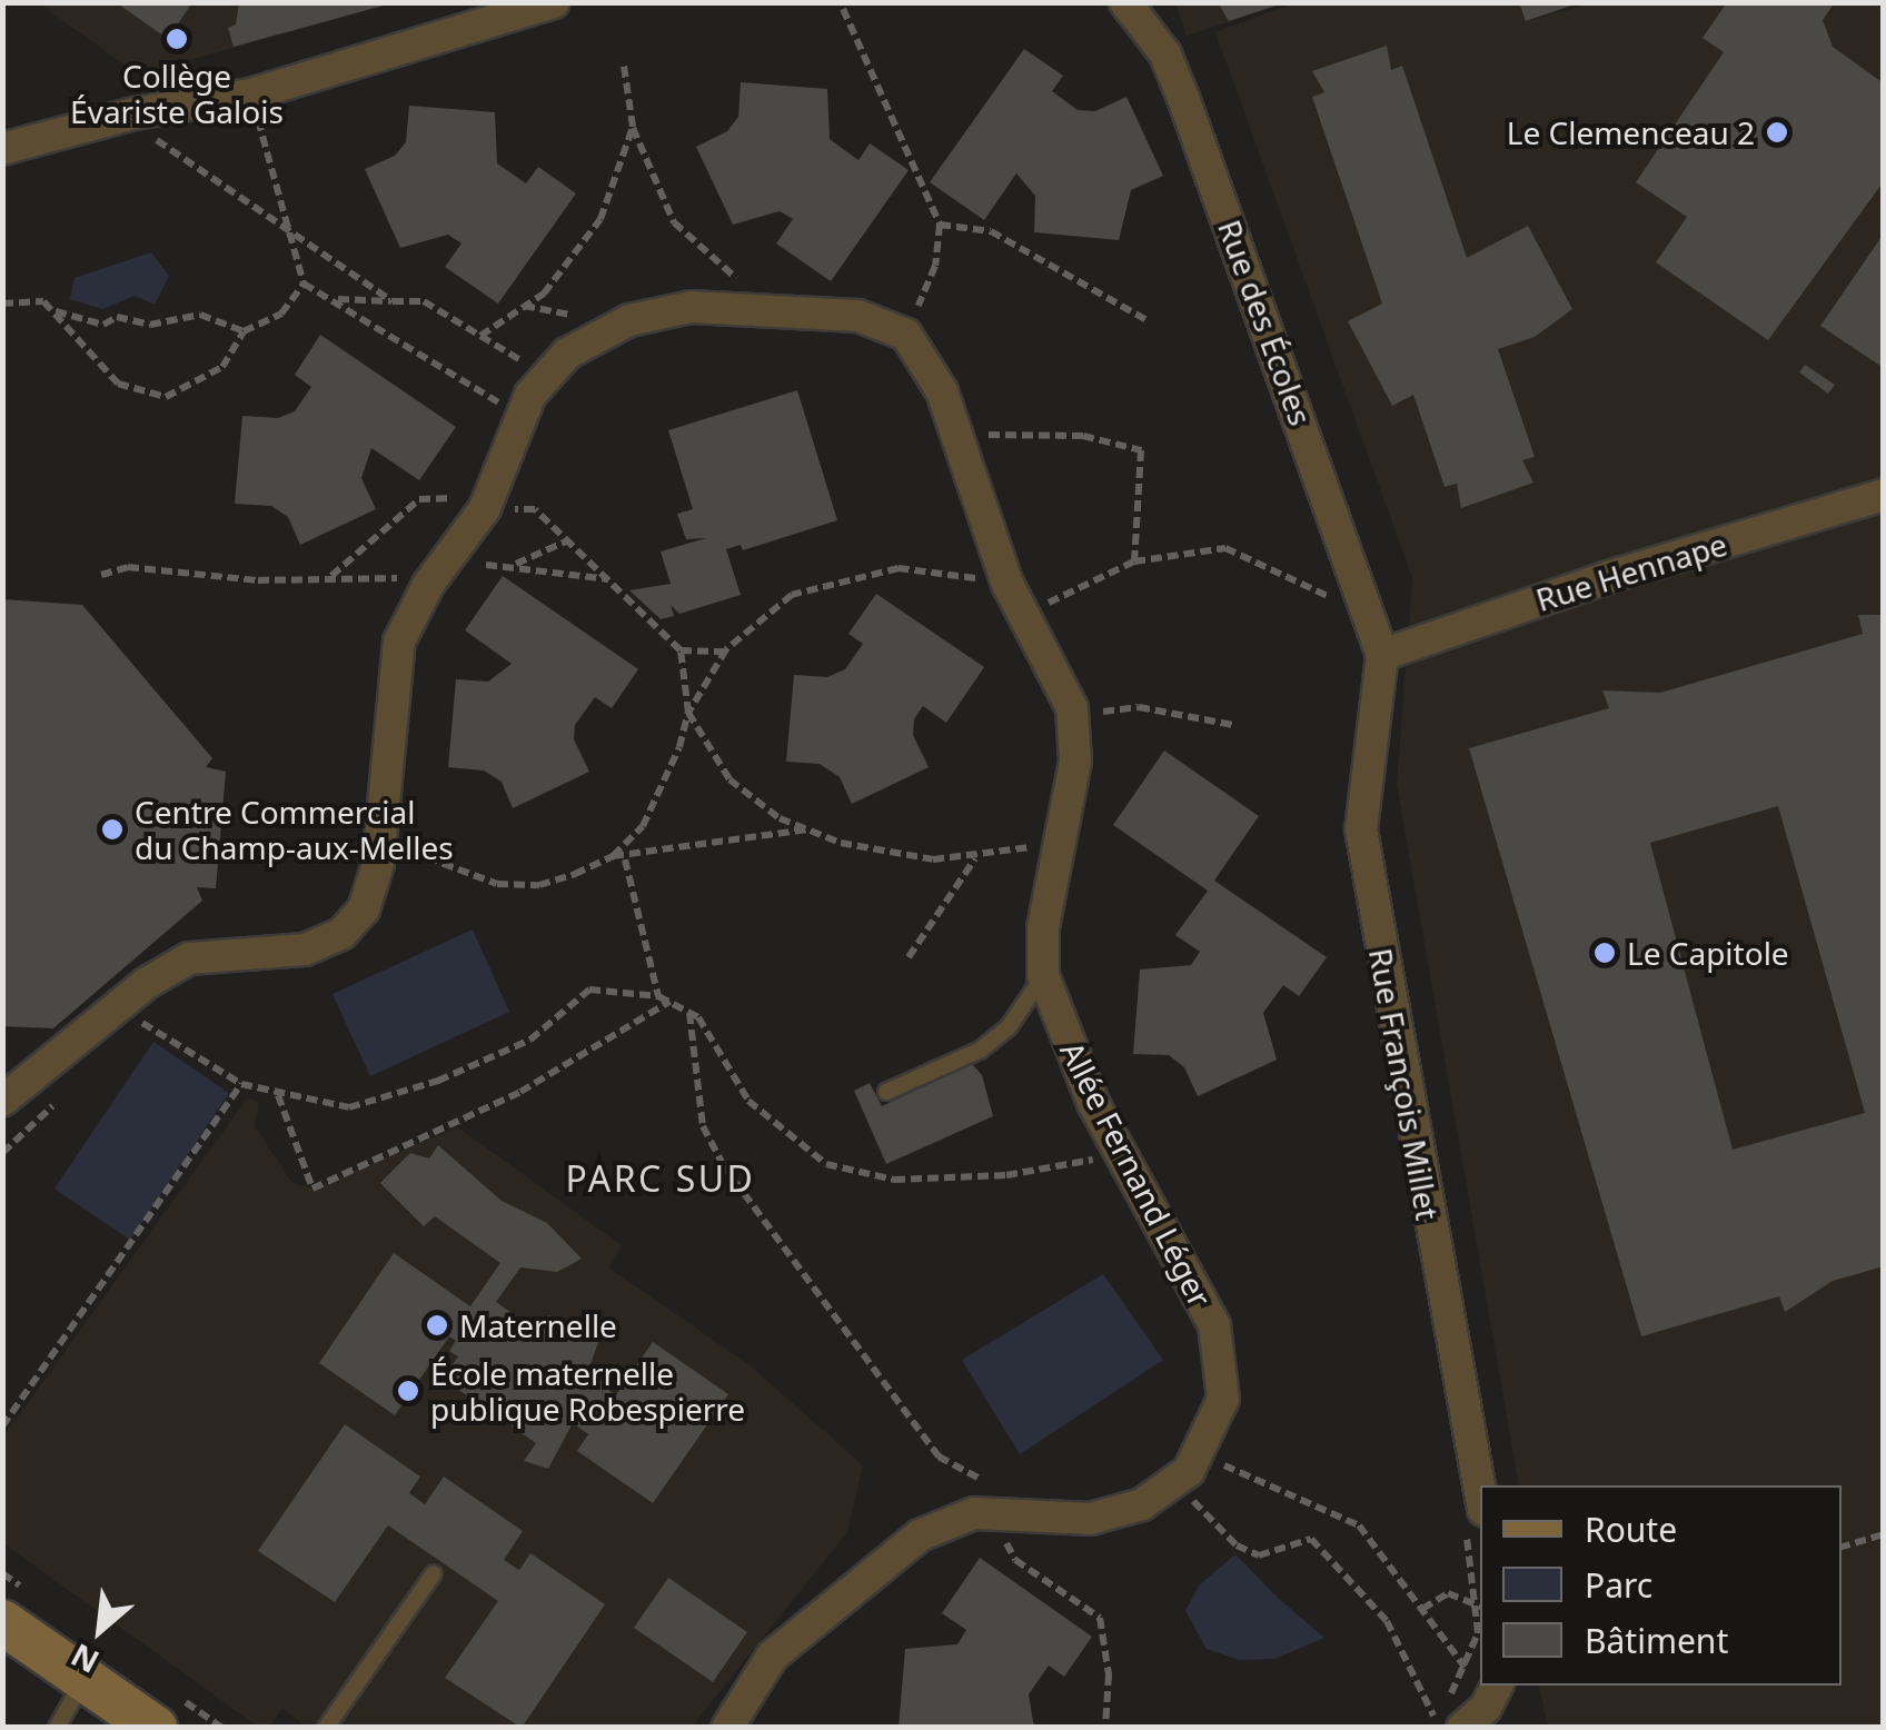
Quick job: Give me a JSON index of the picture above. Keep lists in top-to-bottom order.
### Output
{
  "streets": {
    "street": [
      "Rue des Écoles",
      "Rue Hennape",
      "Rue François Millet",
      "Allée Fernand Léger"
    ]
  },
  "crossings": [
    ["Rue des Écoles", "Rue Hennape"],
    ["Rue des Écoles", "Rue François Millet"],
    ["Rue Hennape", "Rue François Millet"]
  ],
  "districts": ["PARC SUD"],
  "places": [
    "Collège Évariste Galois",
    "Le Clemenceau 2",
    "Centre Commercial du Champ-aux-Melles",
    "Le Capitole",
    "Maternelle",
    "École maternelle publique Robespierre"
  ],
  "legend": ["Route", "Parc", "Bâtiment"],
  "north": "bottom left"
}
